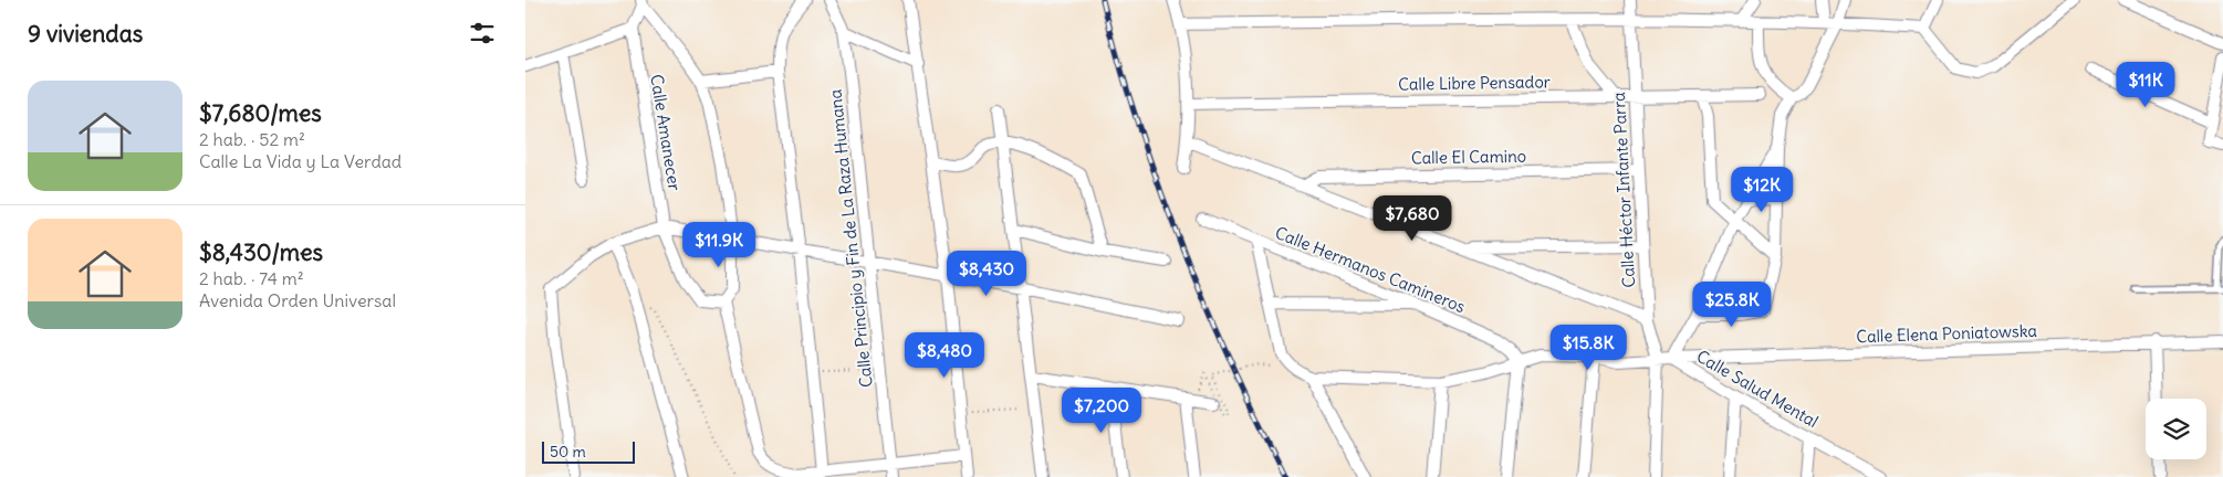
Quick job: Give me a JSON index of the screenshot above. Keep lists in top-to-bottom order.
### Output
{
  "streets": {
    "street": [
      "Calle Libre Pensador",
      "Calle Amanecer",
      "Calle El Camino",
      "Calle Héctor Infante Parra",
      "Calle Principio y Fin de La Raza Humana",
      "Calle Hermanos Camineros",
      "Calle Elena Poniatowska",
      "Calle Salud Mental"
    ]
  },
  "crossings": [
    ["Calle Libre Pensador", "Calle Héctor Infante Parra"],
    ["Calle El Camino", "Calle Héctor Infante Parra"],
    ["Calle Héctor Infante Parra", "Calle Salud Mental"],
    ["Calle Hermanos Camineros", "Calle Salud Mental"],
    ["Calle Elena Poniatowska", "Calle Salud Mental"]
  ],
  "scale_bar": "50 m",
  "page": {
    "heading": "9 viviendas",
    "price": [
      "$11K",
      "$12K",
      "$7,680",
      "$11.9K",
      "$8,430",
      "$25.8K",
      "$15.8K",
      "$8,480",
      "$7,200"
    ],
    "list": [
      {
        "name": "$7,680/mes",
        "note": "2 hab. · 52 m² · Calle La Vida y La Verdad"
      },
      {
        "name": "$8,430/mes",
        "note": "2 hab. · 74 m² · Avenida Orden Universal"
      }
    ],
    "scale": "50 m"
  }
}
